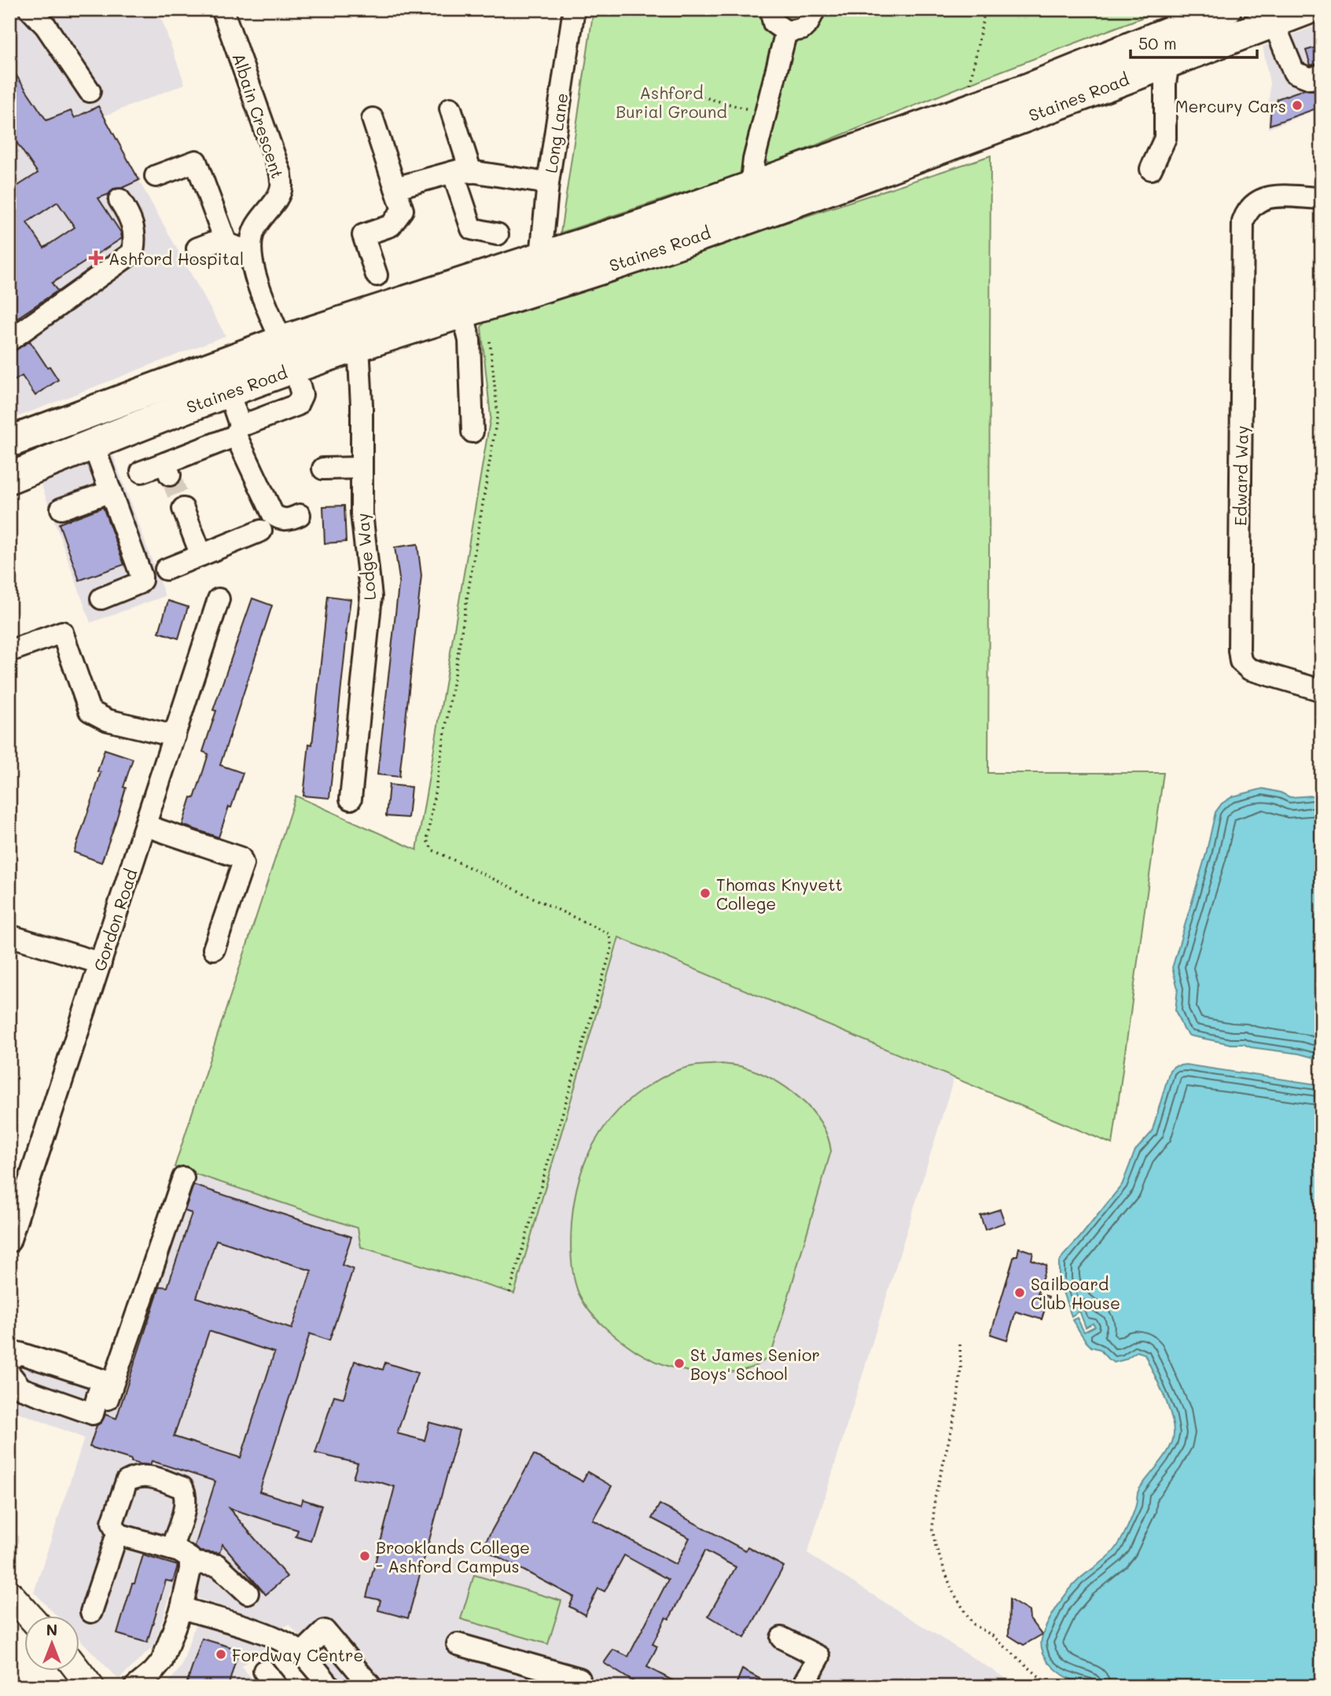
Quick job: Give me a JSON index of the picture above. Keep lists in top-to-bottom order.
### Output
{
  "streets": {
    "highway": ["Staines Road"],
    "street": [
      "Albain Crescent",
      "Long Lane",
      "Edward Way",
      "Lodge Way",
      "Gordon Road"
    ]
  },
  "crossings": [
    ["Staines Road", "Long Lane"],
    ["Staines Road", "Lodge Way"]
  ],
  "parks": ["Ashford Burial Ground"],
  "places": {
    "other": [
      "Mercury Cars",
      "Thomas Knyvett College",
      "Sailboard Club House",
      "St James Senior Boys' School",
      "Brooklands College - Ashford Campus",
      "Fordway Centre"
    ],
    "health": ["Ashford Hospital"]
  },
  "scale_bar": "50 m",
  "north": "top"
}
